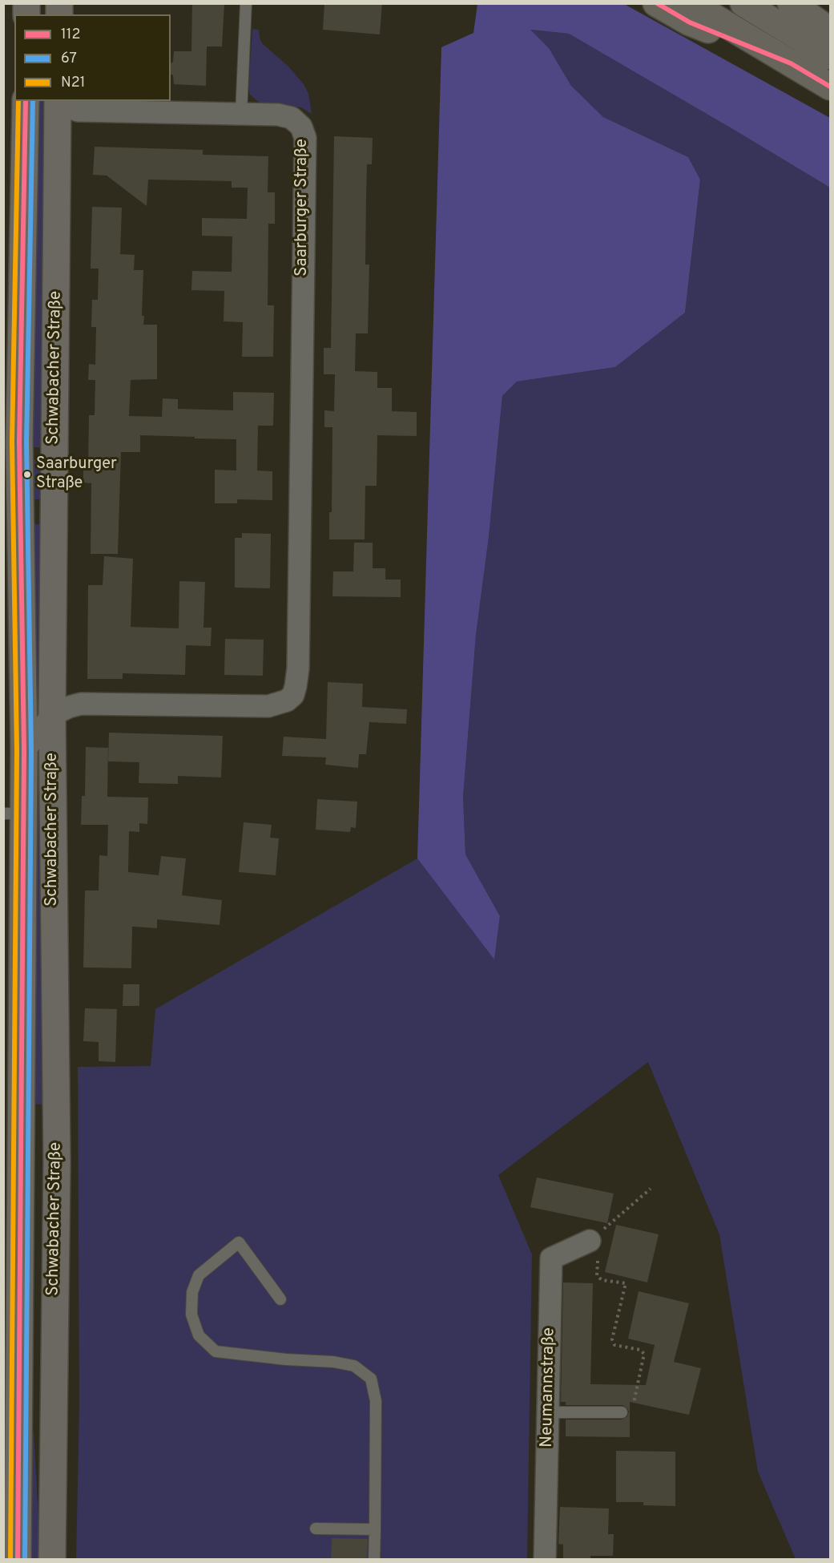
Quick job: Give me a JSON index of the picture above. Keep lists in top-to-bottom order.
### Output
{
  "streets": {
    "main road": ["Schwabacher Straße"],
    "street": ["Saarburger Straße", "Neumannstraße"]
  },
  "crossings": [
    ["Saarburger Straße", "Schwabacher Straße"]
  ],
  "places": ["Saarburger Straße"],
  "lines": ["transit line 112", "transit line 67", "transit line N21"],
  "legend": ["112", "67", "N21"]
}
